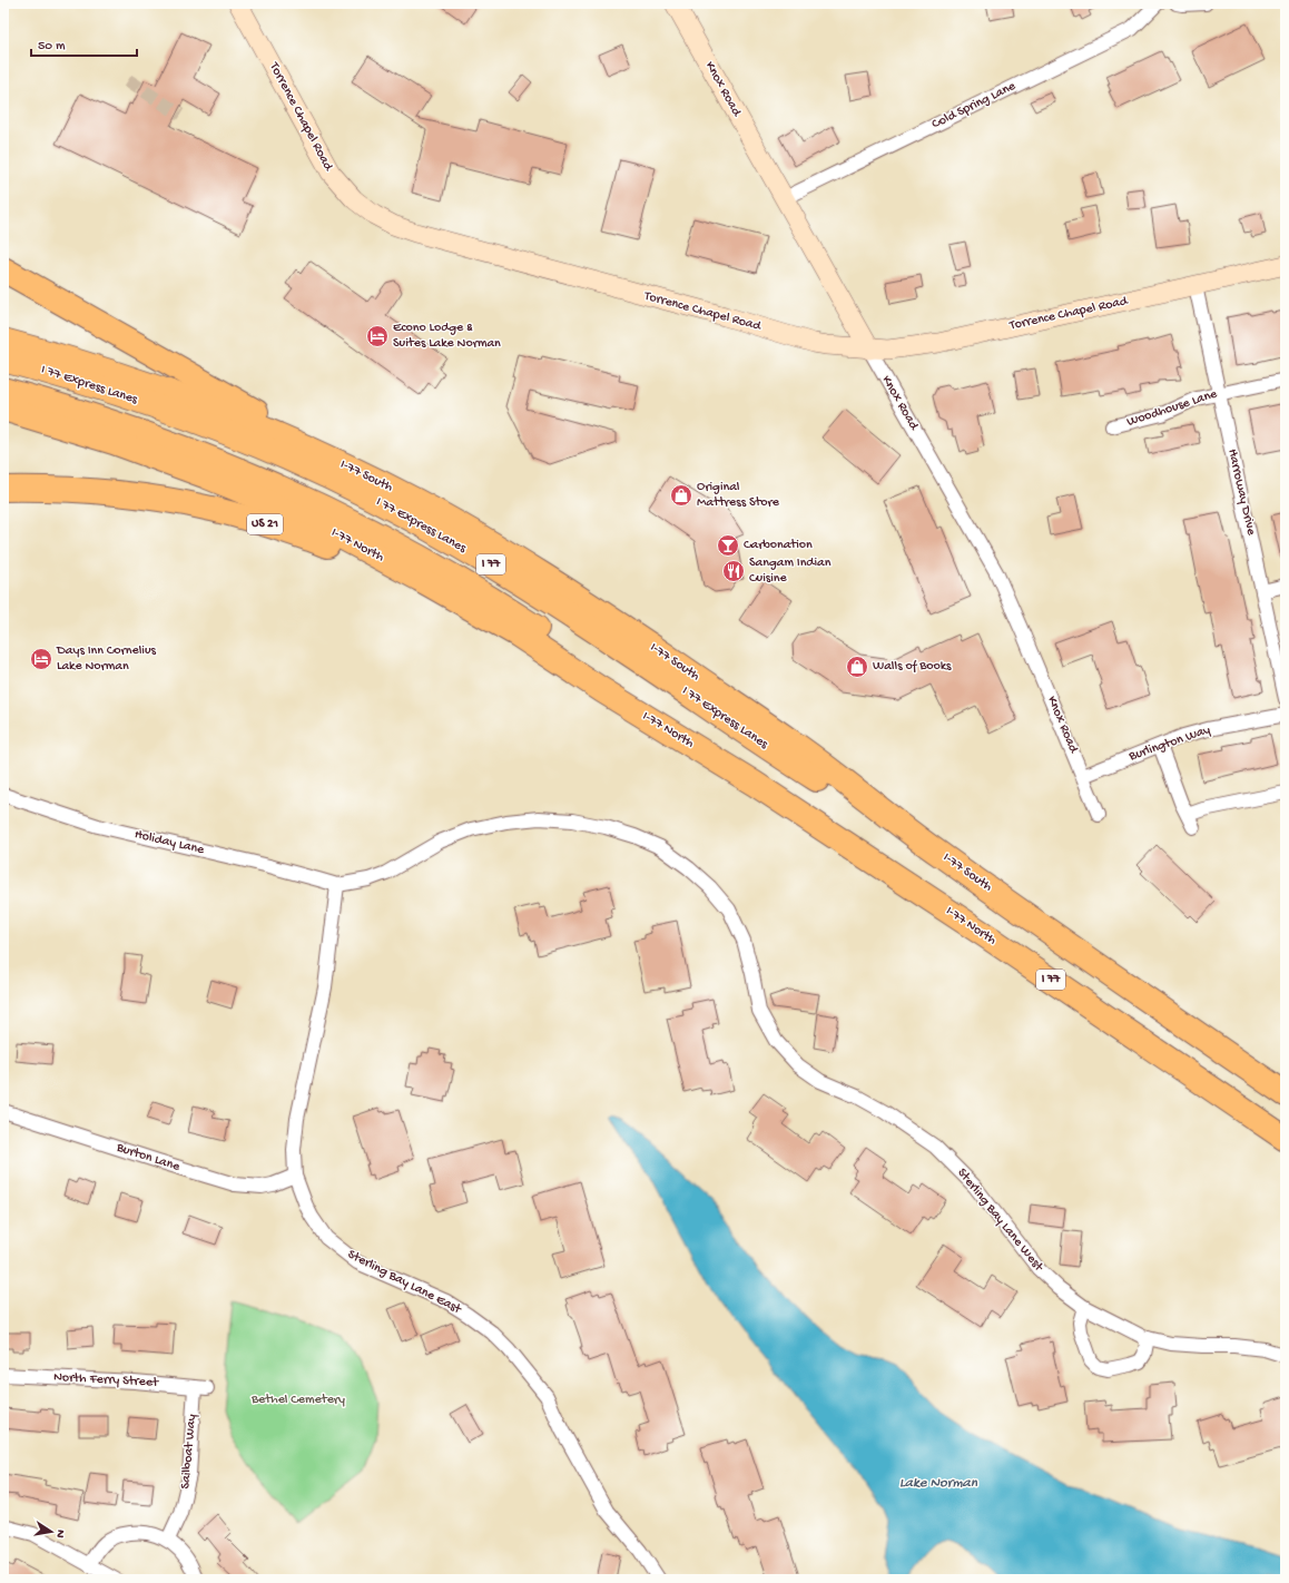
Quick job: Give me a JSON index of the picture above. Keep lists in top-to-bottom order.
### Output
{
  "streets": {
    "highway": [
      "I 77 Express Lanes",
      "I-77 South",
      "US 21",
      "I-77 North",
      "I 77"
    ],
    "street": [
      "Knox Road",
      "Cold Spring Lane",
      "Torrence Chapel Road",
      "Woodhouse Lane",
      "Harroway Drive",
      "Burlington Way",
      "Holiday Lane",
      "Burton Lane",
      "Sterling Bay Lane West",
      "Sterling Bay Lane East",
      "North Ferry Street",
      "Sailboat Way"
    ]
  },
  "crossings": [
    ["Knox Road", "Cold Spring Lane"],
    ["Knox Road", "Torrence Chapel Road"],
    ["Knox Road", "Burlington Way"],
    ["Torrence Chapel Road", "Harroway Drive"],
    ["I 77 Express Lanes", "I-77 South"],
    ["Woodhouse Lane", "Harroway Drive"],
    ["US 21", "I-77 North"],
    ["I-77 North", "I 77"],
    ["Holiday Lane", "Sterling Bay Lane West"],
    ["Holiday Lane", "Sterling Bay Lane East"],
    ["Burton Lane", "Sterling Bay Lane East"],
    ["Sterling Bay Lane West", "Sterling Bay Lane East"],
    ["North Ferry Street", "Sailboat Way"]
  ],
  "water": ["Lake Norman"],
  "parks": ["Bethel Cemetery"],
  "places": {
    "hotel": ["Econo Lodge & Suites Lake Norman", "Days Inn Cornelius Lake Norman"],
    "shop": ["Original Mattress Store", "Walls of Books"],
    "bar": ["Carbonation"],
    "restaurant": ["Sangam Indian Cuisine"]
  },
  "scale_bar": "50 m",
  "north": "right"
}
